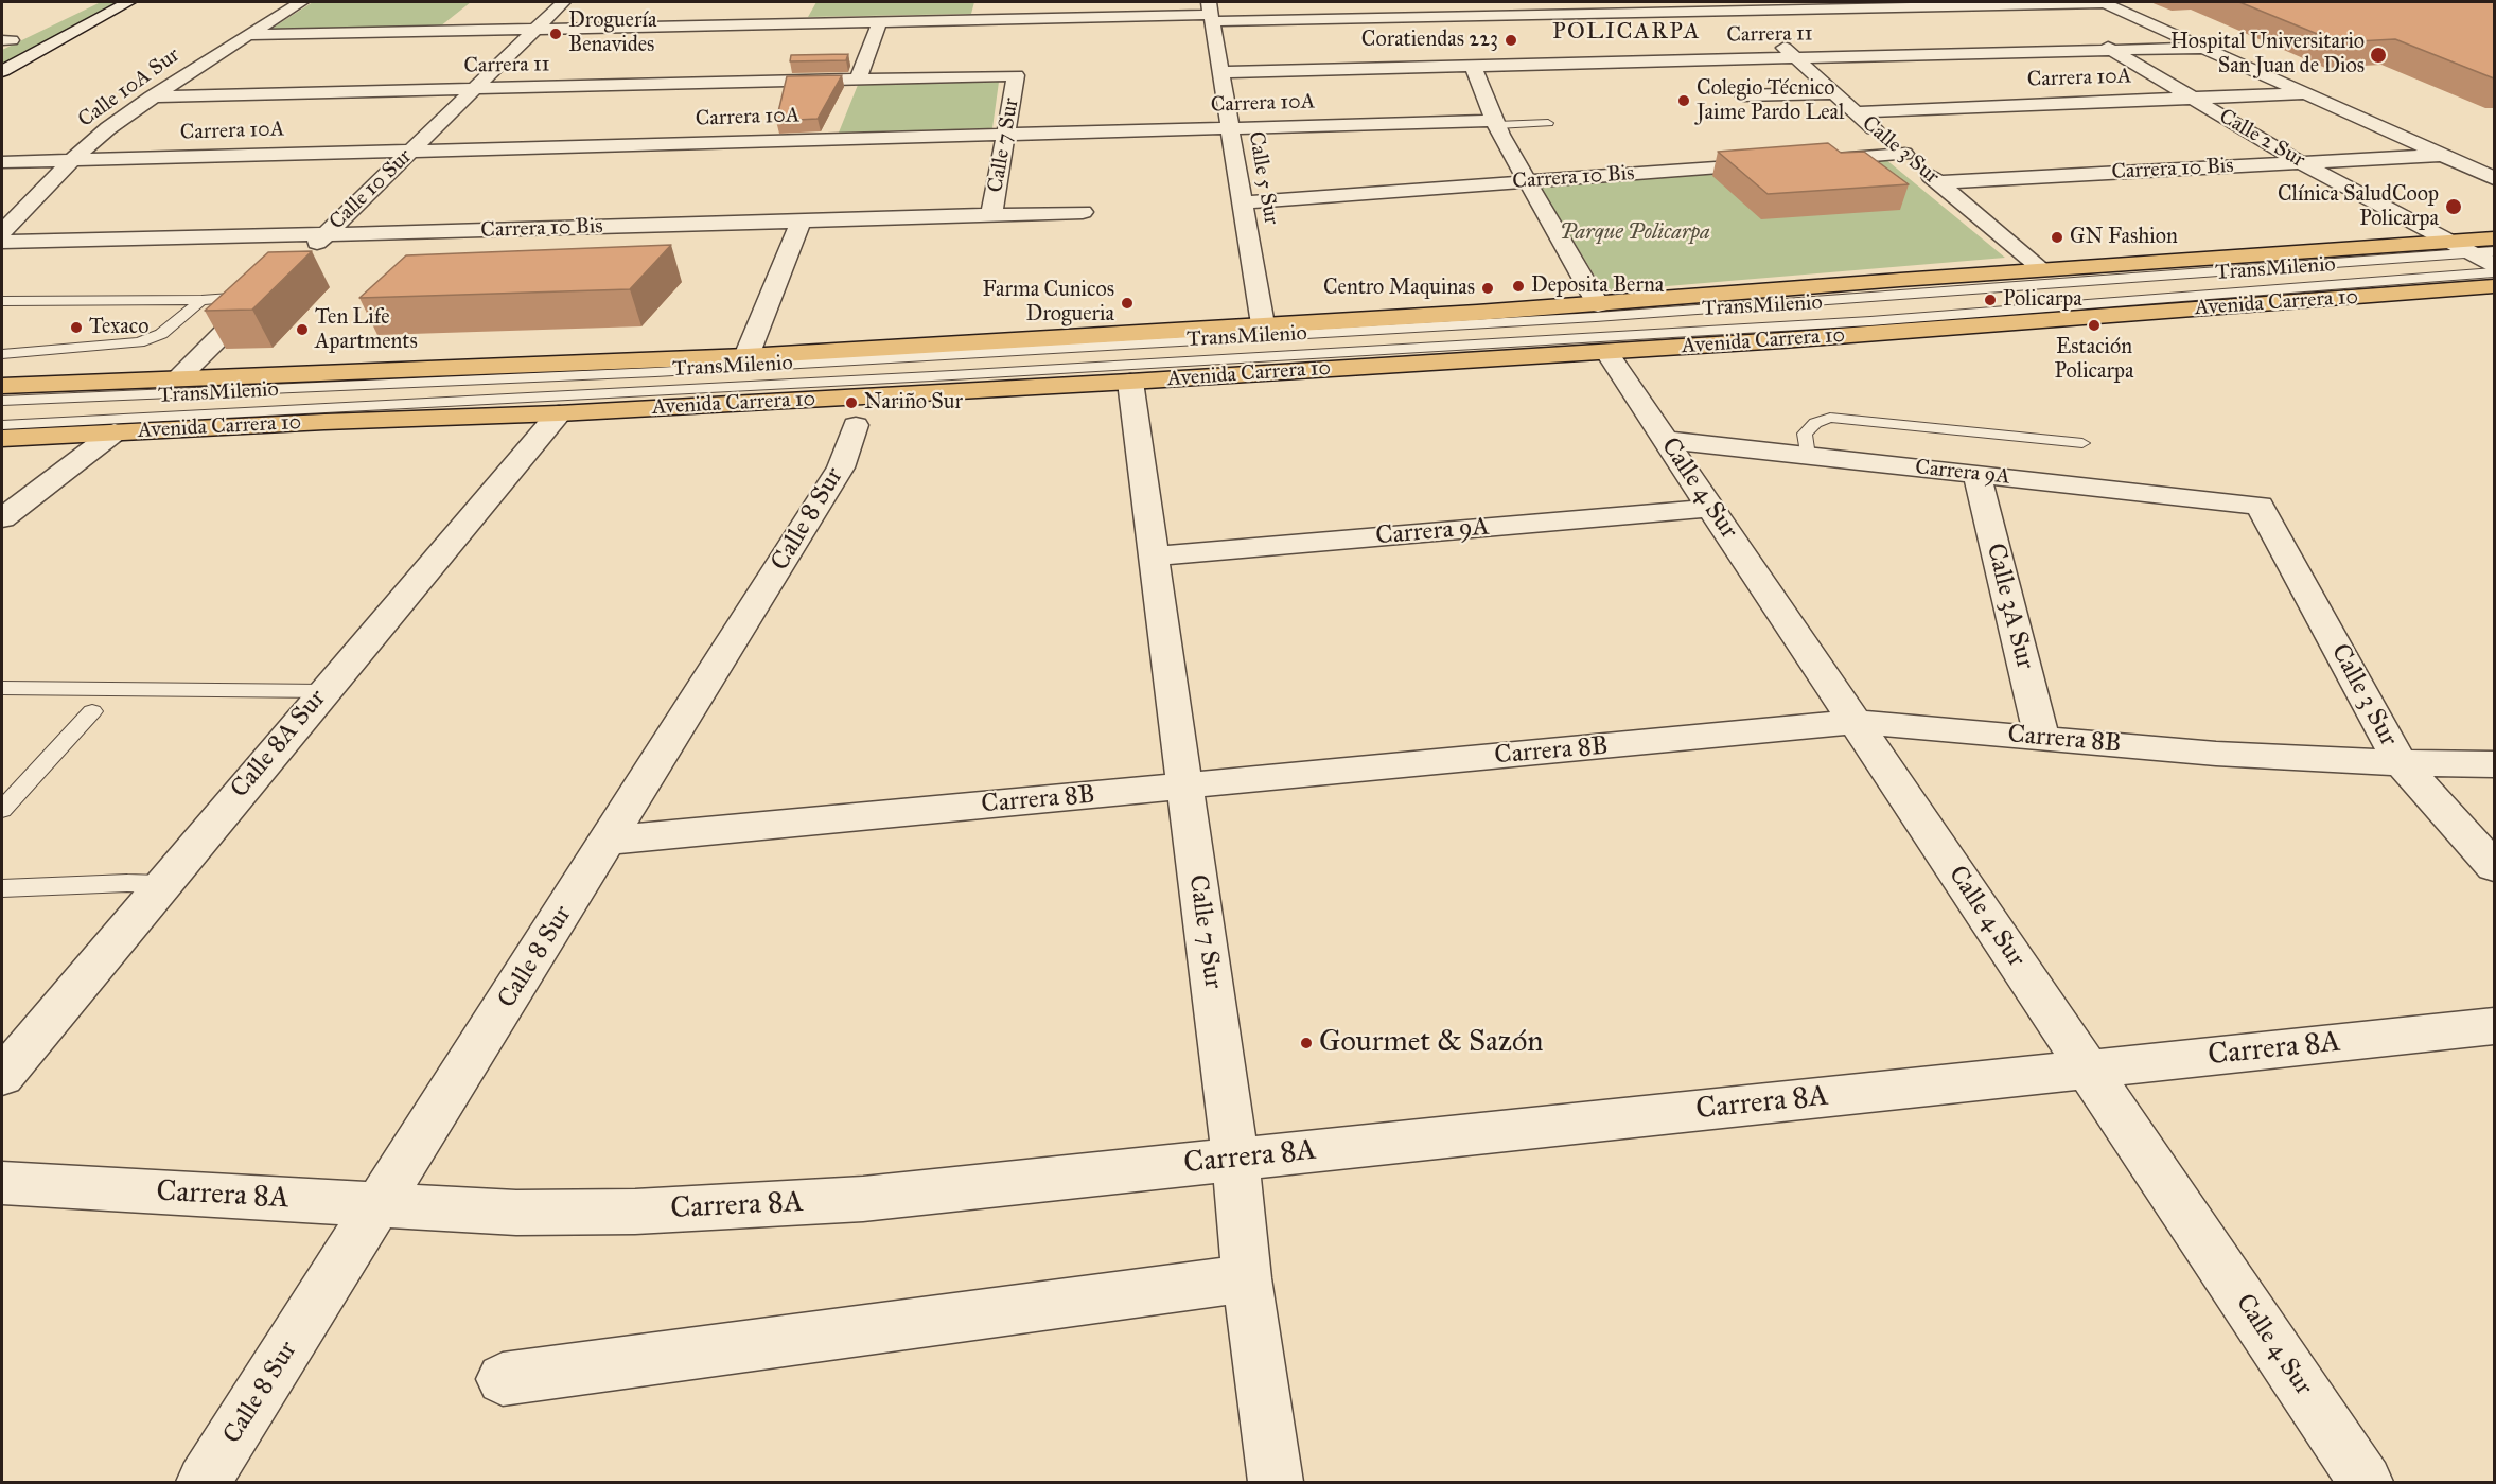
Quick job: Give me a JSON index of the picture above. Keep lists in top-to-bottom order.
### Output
{
  "streets": {
    "main road": ["Avenida Carrera 10"],
    "street": [
      "Carrera 11",
      "Carrera 10A",
      "Calle 10A Sur",
      "Calle 2 Sur",
      "Calle 7 Sur",
      "Calle 3 Sur",
      "Carrera 10 Bis",
      "Calle 5 Sur",
      "Calle 10 Sur",
      "Carrera 9A",
      "Calle 4 Sur",
      "Calle 8 Sur",
      "Calle 3A Sur",
      "Carrera 8B",
      "Calle 8A Sur",
      "Carrera 8A"
    ],
    "lane": ["TransMilenio"]
  },
  "crossings": [
    ["Carrera 11", "Calle 10A Sur"],
    ["Carrera 11", "Calle 2 Sur"],
    ["Carrera 11", "Calle 7 Sur"],
    ["Carrera 11", "Calle 3 Sur"],
    ["Carrera 11", "Calle 5 Sur"],
    ["Carrera 11", "Calle 10 Sur"],
    ["Carrera 10A", "Calle 10A Sur"],
    ["Carrera 10A", "Calle 2 Sur"],
    ["Carrera 10A", "Calle 7 Sur"],
    ["Carrera 10A", "Calle 3 Sur"],
    ["Carrera 10A", "Calle 5 Sur"],
    ["Carrera 10A", "Calle 10 Sur"],
    ["Calle 2 Sur", "Carrera 10 Bis"],
    ["Calle 2 Sur", "TransMilenio"],
    ["Calle 2 Sur", "Avenida Carrera 10"],
    ["Calle 7 Sur", "Carrera 10 Bis"],
    ["Calle 7 Sur", "Avenida Carrera 10"],
    ["Calle 7 Sur", "Carrera 9A"],
    ["Calle 7 Sur", "Carrera 8B"],
    ["Calle 7 Sur", "Carrera 8A"],
    ["Calle 3 Sur", "Carrera 10 Bis"],
    ["Calle 3 Sur", "Avenida Carrera 10"],
    ["Calle 3 Sur", "Carrera 9A"],
    ["Calle 3 Sur", "Carrera 8B"],
    ["Carrera 10 Bis", "Calle 5 Sur"],
    ["Carrera 10 Bis", "Calle 10 Sur"],
    ["Calle 5 Sur", "Avenida Carrera 10"],
    ["Avenida Carrera 10", "Calle 4 Sur"],
    ["Avenida Carrera 10", "Calle 8A Sur"],
    ["Carrera 9A", "Calle 4 Sur"],
    ["Carrera 9A", "Calle 3A Sur"],
    ["Calle 4 Sur", "Carrera 8B"],
    ["Calle 4 Sur", "Carrera 8A"],
    ["Calle 8 Sur", "Carrera 8B"],
    ["Calle 8 Sur", "Carrera 8A"],
    ["Calle 3A Sur", "Carrera 8B"]
  ],
  "districts": ["POLICARPA"],
  "parks": ["Parque Policarpa"],
  "places": [
    "Droguería Benavides",
    "Coratiendas 223",
    "Hospital Universitario San Juan de Dios",
    "Colegio Técnico Jaime Pardo Leal",
    "Clínica SaludCoop Policarpa",
    "GN Fashion",
    "Deposita Berna",
    "Centro Maquinas",
    "Policarpa",
    "Farma Cunicos Drogueria",
    "Estación Policarpa",
    "Texaco",
    "Ten Life Apartments",
    "Nariño Sur",
    "Gourmet & Sazón"
  ]
}
